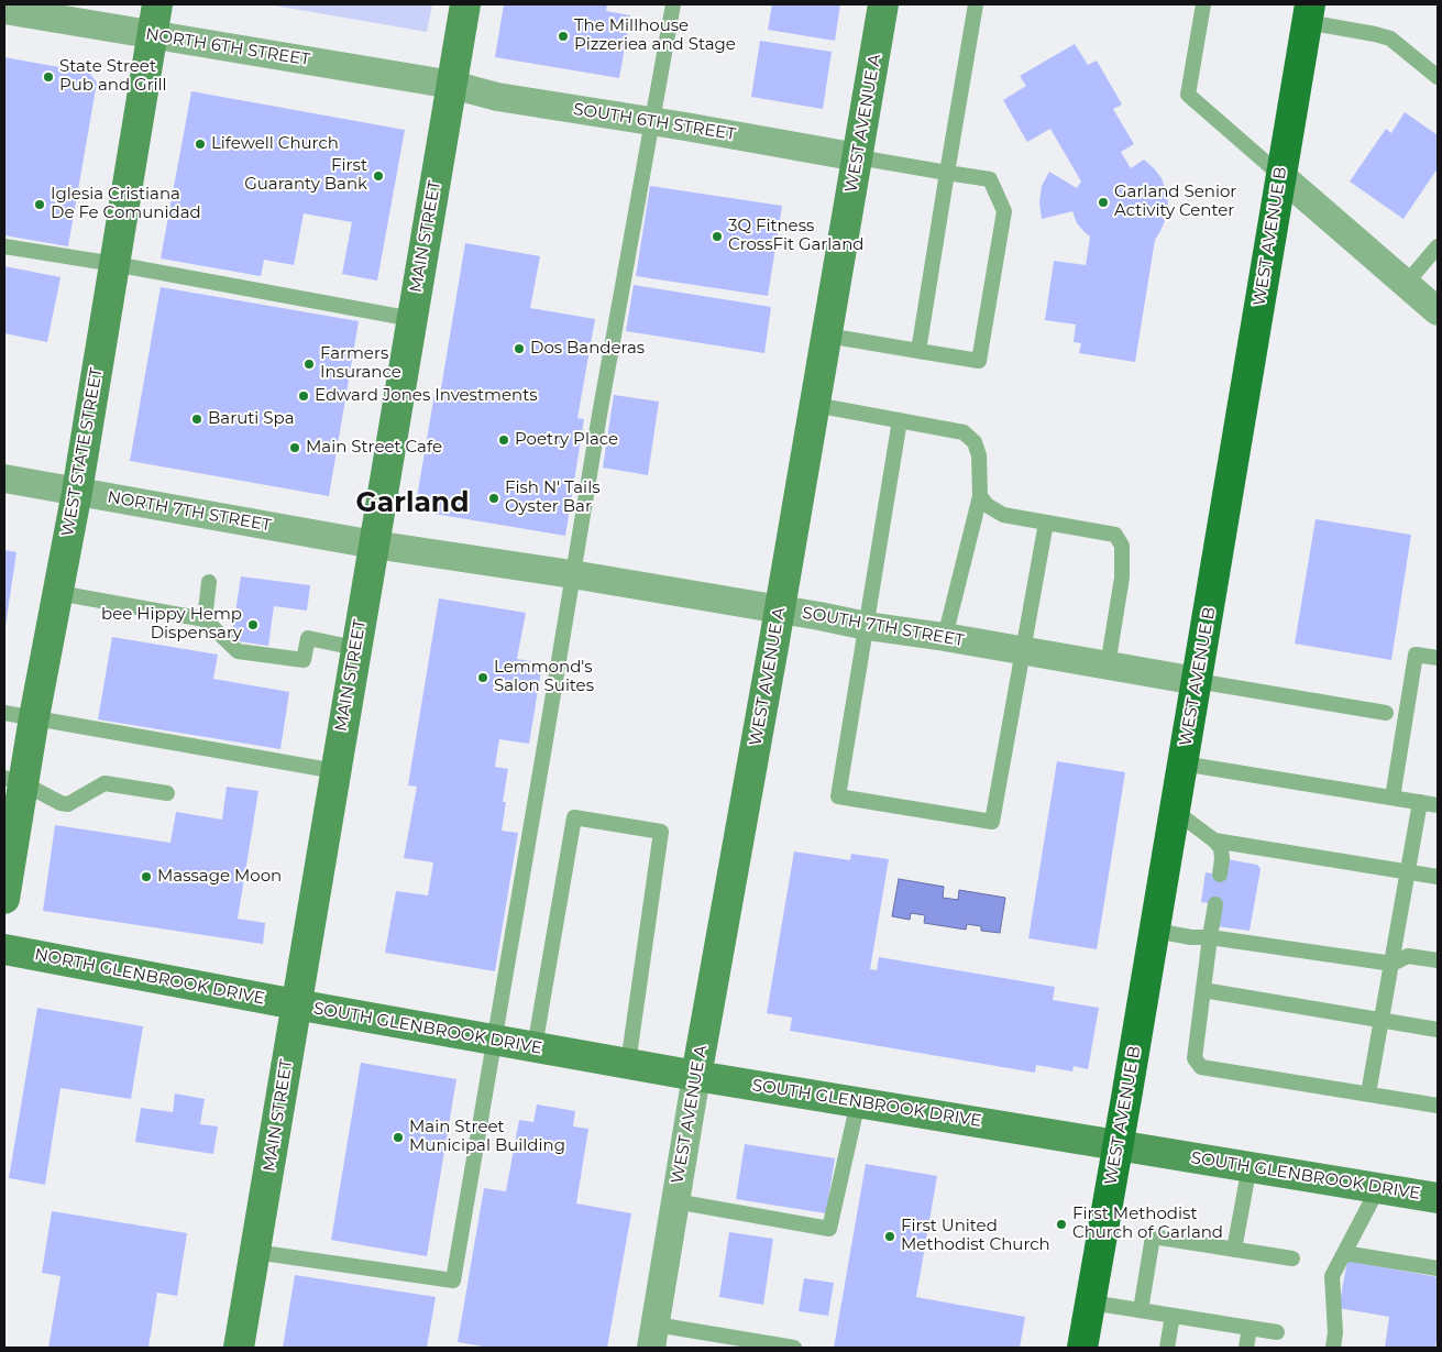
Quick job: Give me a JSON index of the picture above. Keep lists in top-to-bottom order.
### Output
{
  "streets": {
    "main road": ["WEST AVENUE B"],
    "street": [
      "NORTH 6TH STREET",
      "SOUTH 6TH STREET",
      "WEST AVENUE A",
      "MAIN STREET",
      "WEST STATE STREET",
      "NORTH 7TH STREET",
      "SOUTH 7TH STREET",
      "NORTH GLENBROOK DRIVE",
      "SOUTH GLENBROOK DRIVE"
    ]
  },
  "crossings": [
    ["NORTH 6TH STREET", "SOUTH 6TH STREET"],
    ["NORTH 6TH STREET", "MAIN STREET"],
    ["NORTH 6TH STREET", "WEST STATE STREET"],
    ["SOUTH 6TH STREET", "WEST AVENUE A"],
    ["SOUTH 6TH STREET", "MAIN STREET"],
    ["WEST AVENUE A", "SOUTH 7TH STREET"],
    ["WEST AVENUE A", "SOUTH GLENBROOK DRIVE"],
    ["MAIN STREET", "NORTH 7TH STREET"],
    ["MAIN STREET", "SOUTH 7TH STREET"],
    ["MAIN STREET", "NORTH GLENBROOK DRIVE"],
    ["MAIN STREET", "SOUTH GLENBROOK DRIVE"],
    ["WEST AVENUE B", "SOUTH 7TH STREET"],
    ["WEST AVENUE B", "SOUTH GLENBROOK DRIVE"],
    ["WEST STATE STREET", "NORTH 7TH STREET"],
    ["NORTH 7TH STREET", "SOUTH 7TH STREET"],
    ["NORTH GLENBROOK DRIVE", "SOUTH GLENBROOK DRIVE"]
  ],
  "districts": ["Garland"],
  "places": [
    "The Millhouse Pizzeriea and Stage",
    "State Street Pub and Grill",
    "Lifewell Church",
    "First Guaranty Bank",
    "Garland Senior Activity Center",
    "Iglesia Cristiana De Fe Comunidad",
    "3Q Fitness CrossFit Garland",
    "Dos Banderas",
    "Farmers Insurance",
    "Edward Jones Investments",
    "Baruti Spa",
    "Poetry Place",
    "Main Street Cafe",
    "Fish N' Tails Oyster Bar",
    "bee Hippy Hemp Dispensary",
    "Lemmond's Salon Suites",
    "Massage Moon",
    "Main Street Municipal Building",
    "First Methodist Church of Garland",
    "First United Methodist Church"
  ]
}
